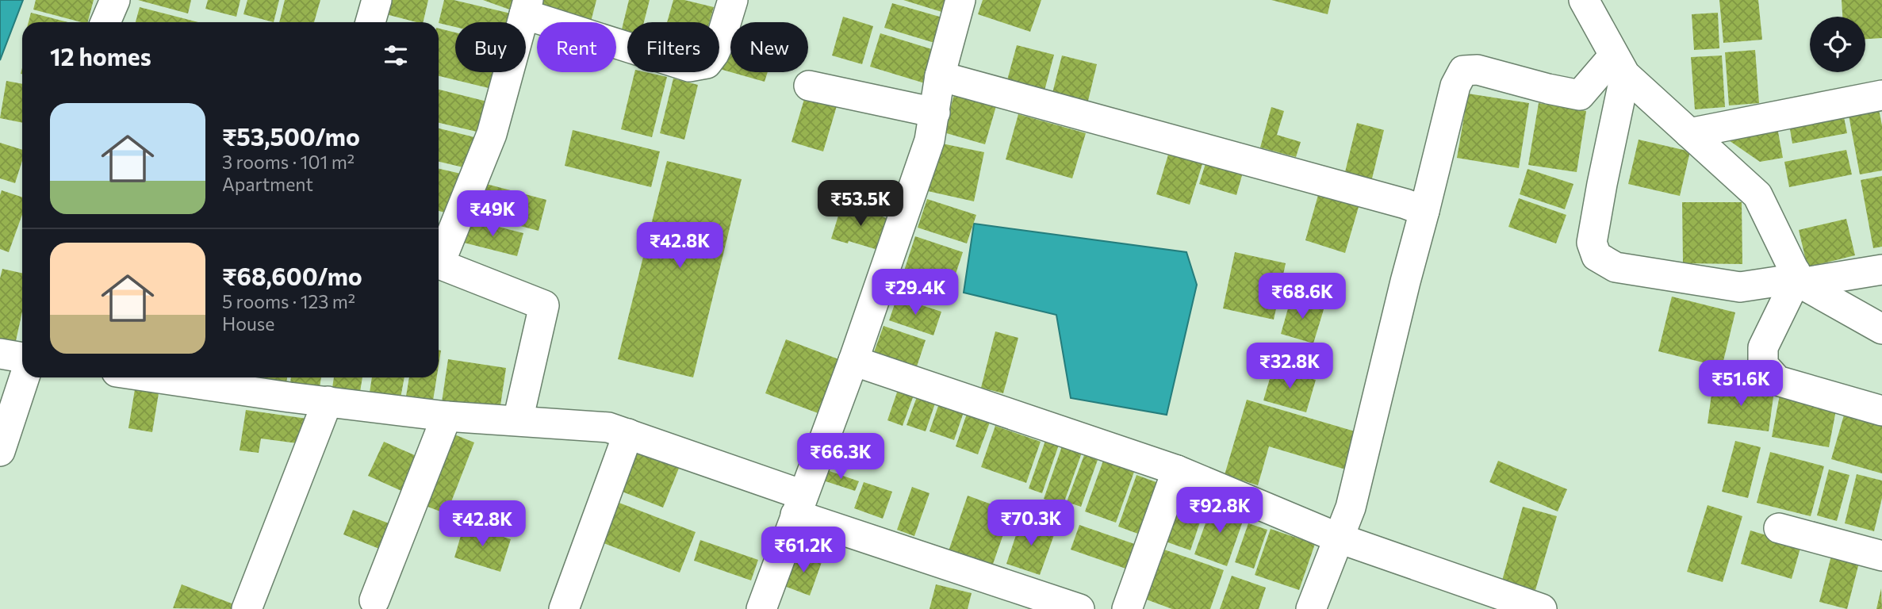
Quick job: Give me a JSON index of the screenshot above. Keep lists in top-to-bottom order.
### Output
{
  "page": {
    "chip": [
      "Buy",
      "Rent",
      "Filters",
      "New"
    ],
    "heading": "12 homes",
    "list": [
      {
        "name": "₹53,500/mo",
        "note": "3 rooms · 101 m² · Apartment"
      },
      {
        "name": "₹68,600/mo",
        "note": "5 rooms · 123 m² · House"
      }
    ],
    "price": [
      "₹53.5K",
      "₹49K",
      "₹42.8K",
      "₹29.4K",
      "₹68.6K",
      "₹32.8K",
      "₹51.6K",
      "₹66.3K",
      "₹92.8K",
      "₹70.3K",
      "₹42.8K",
      "₹61.2K"
    ]
  }
}
